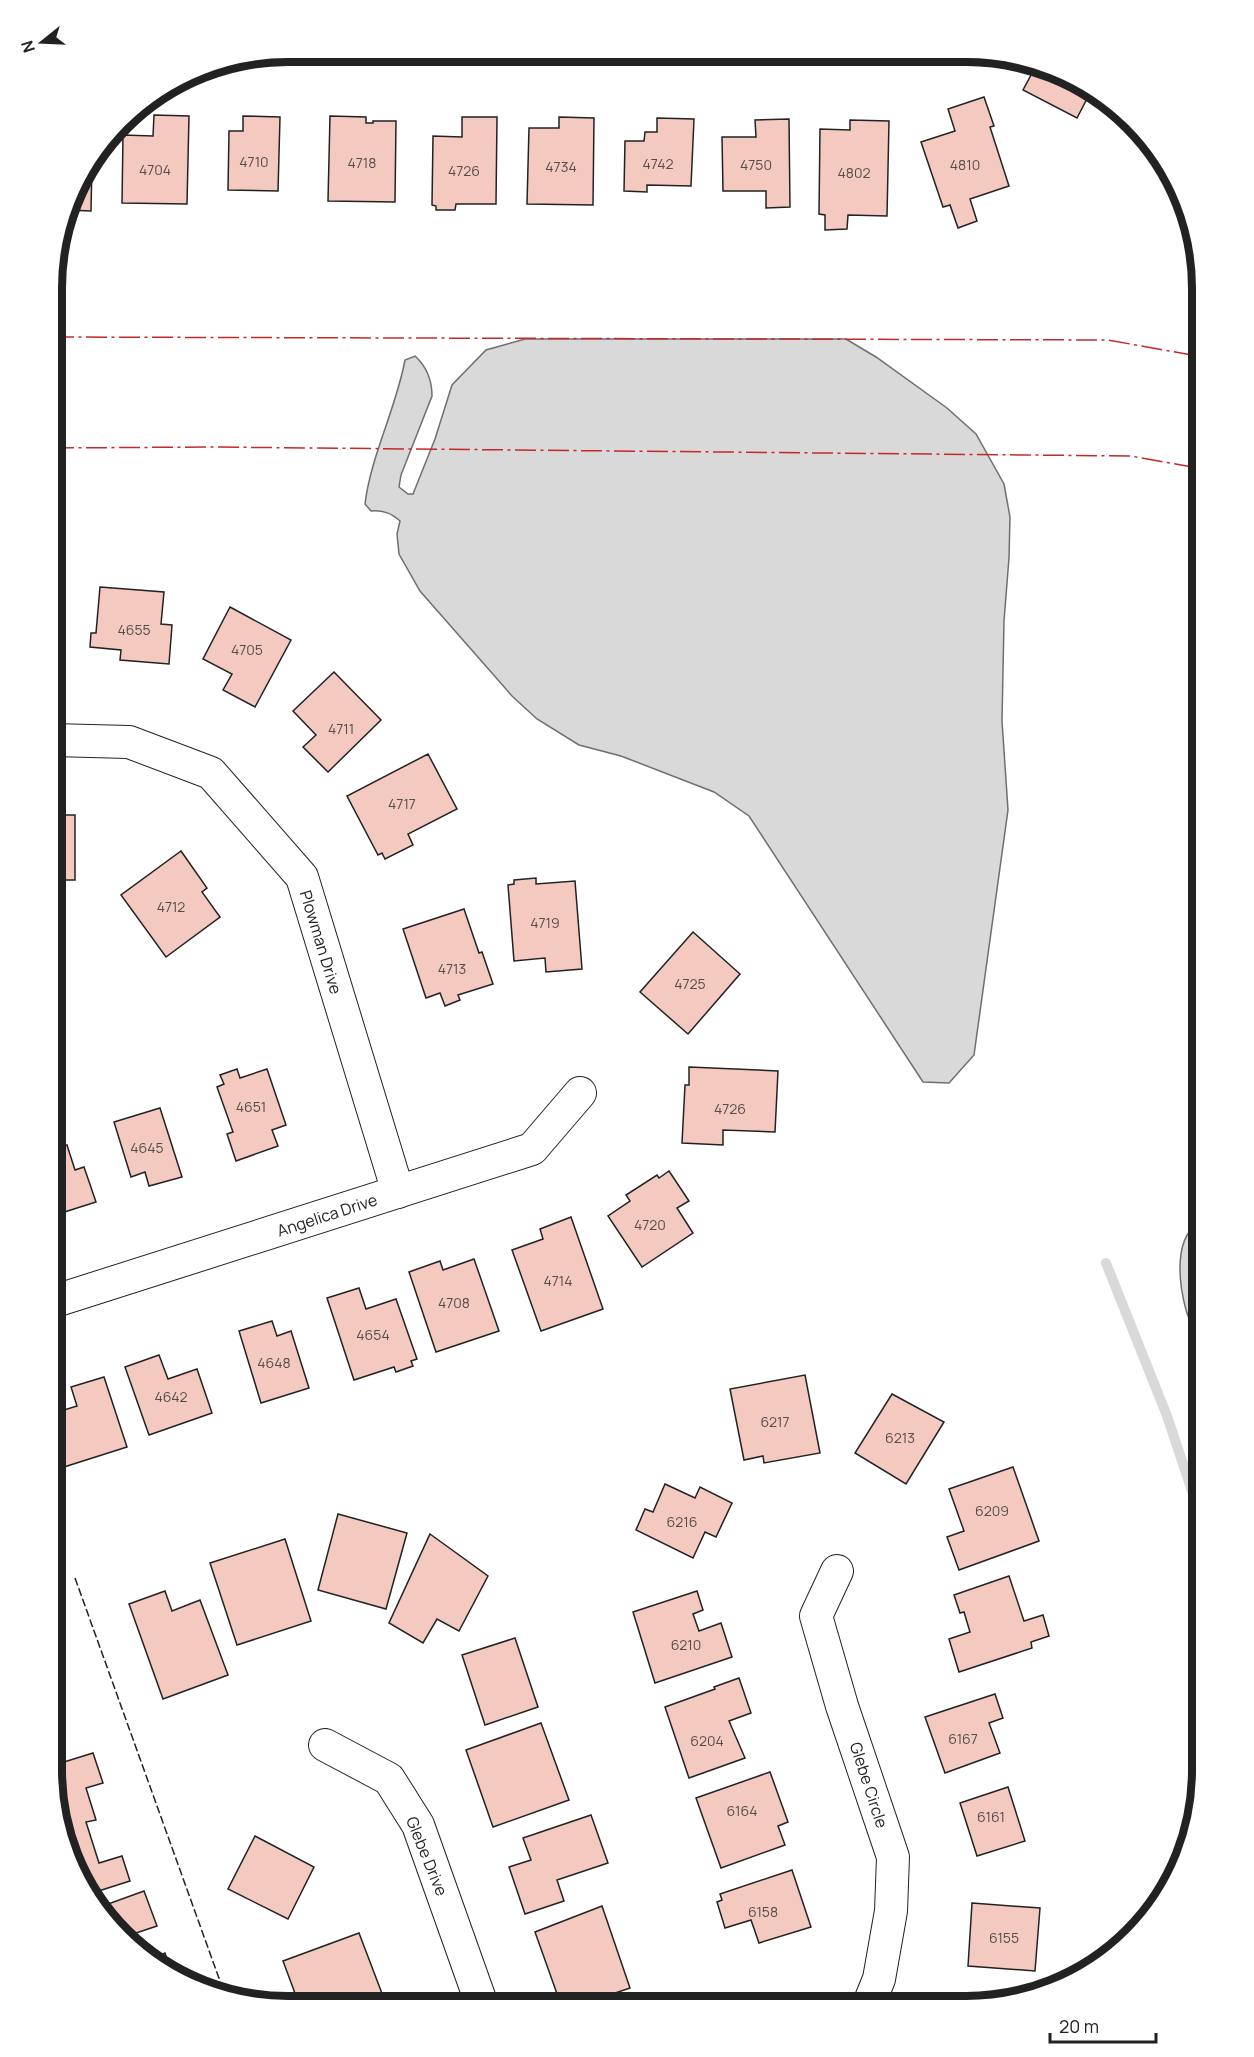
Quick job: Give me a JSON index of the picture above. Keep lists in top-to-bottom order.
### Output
{
  "streets": {
    "street": [
      "Plowman Drive",
      "Angelica Drive",
      "Glebe Circle",
      "Glebe Drive"
    ]
  },
  "crossings": [
    ["Plowman Drive", "Angelica Drive"]
  ],
  "house_numbers": [
    "4710",
    "4718",
    "4742",
    "4750",
    "4810",
    "4734",
    "4704",
    "4726",
    "4802",
    "4655",
    "4705",
    "4711",
    "4717",
    "4712",
    "4719",
    "4713",
    "4725",
    "4651",
    "4726",
    "4645",
    "4720",
    "4714",
    "4708",
    "4654",
    "4648",
    "4642",
    "6217",
    "6213",
    "6209",
    "6216",
    "6210",
    "6167",
    "6204",
    "6164",
    "6161",
    "6158",
    "6155"
  ],
  "scale_bar": "20 m",
  "north": "left"
}
